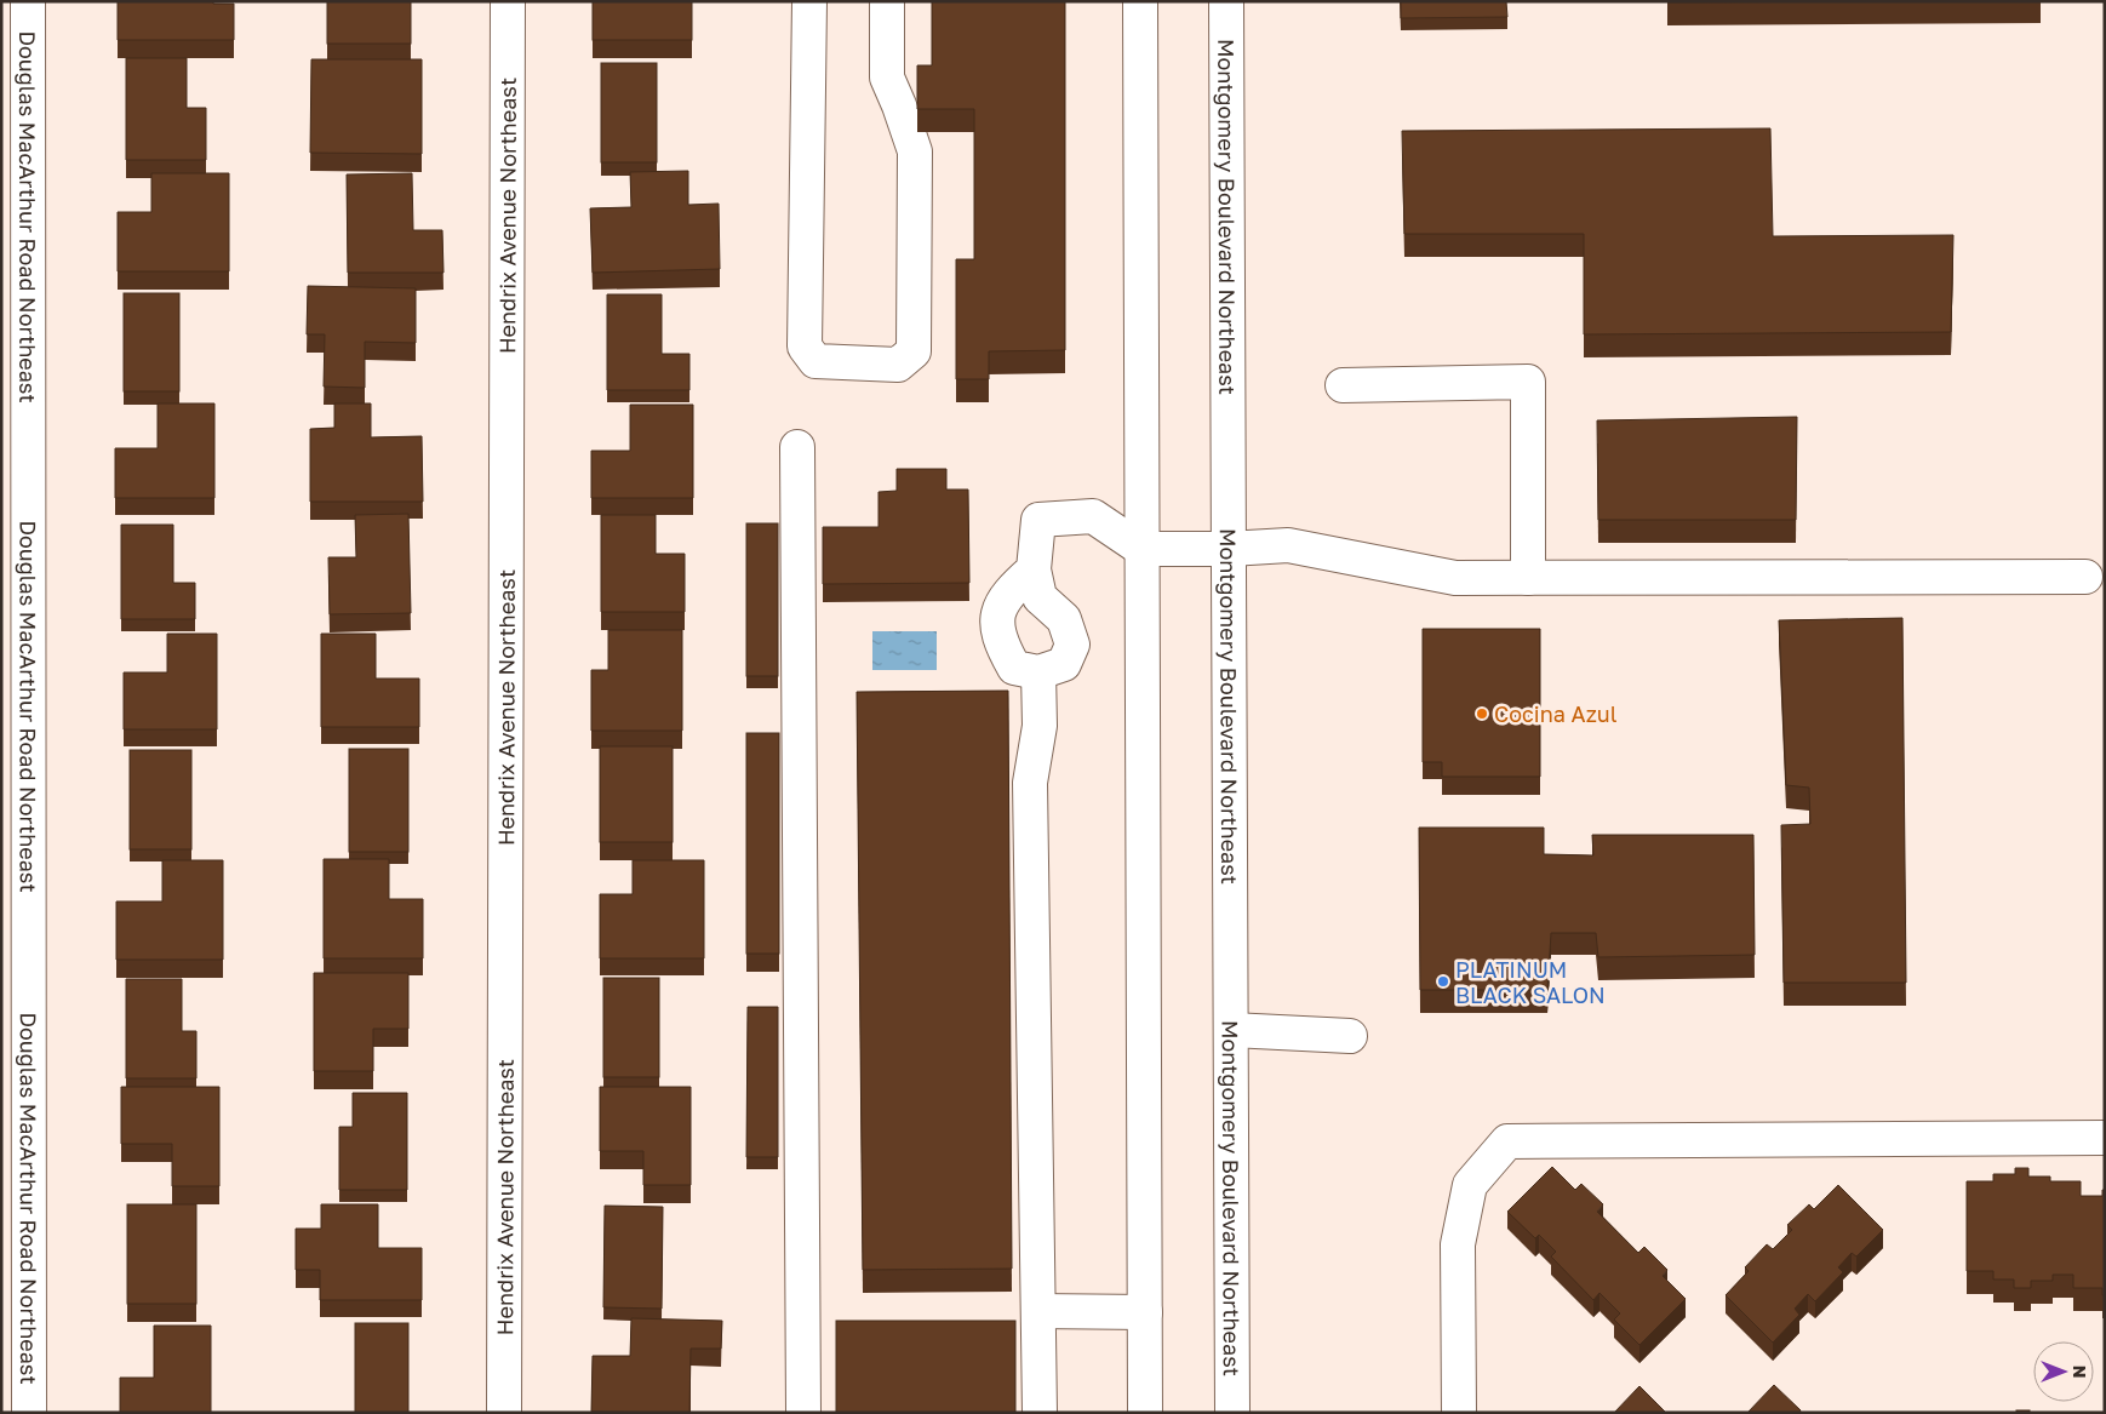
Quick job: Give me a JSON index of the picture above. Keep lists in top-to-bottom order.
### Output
{
  "streets": {
    "street": ["Douglas MacArthur Road Northeast", "Hendrix Avenue Northeast", "Montgomery Boulevard Northeast"]
  },
  "places": ["Cocina Azul", "PLATINUM BLACK SALON"],
  "north": "right"
}
